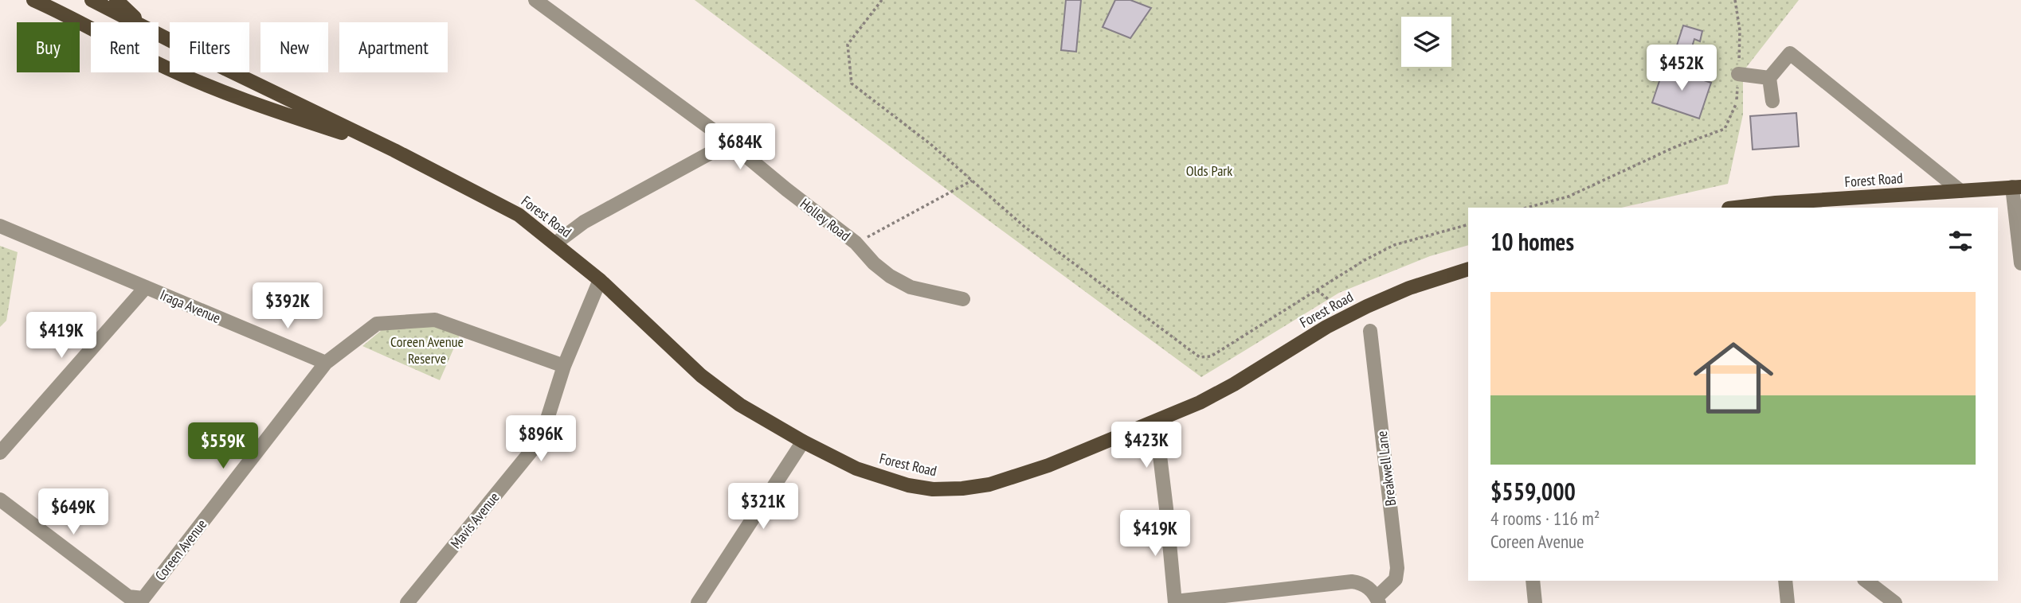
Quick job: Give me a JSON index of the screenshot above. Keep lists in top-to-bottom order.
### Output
{
  "streets": {
    "main road": ["Forest Road"],
    "street": [
      "Holley Road",
      "Iraga Avenue",
      "Breakwell Lane",
      "Mavis Avenue",
      "Coreen Avenue"
    ]
  },
  "crossings": [
    ["Forest Road", "Mavis Avenue"],
    ["Iraga Avenue", "Coreen Avenue"]
  ],
  "parks": ["Olds Park", "Coreen Avenue Reserve"],
  "page": {
    "chip": [
      "Buy",
      "Rent",
      "Filters",
      "New",
      "Apartment"
    ],
    "price": [
      "$452K",
      "$684K",
      "$392K",
      "$419K",
      "$896K",
      "$423K",
      "$559K",
      "$321K",
      "$649K",
      "$419K"
    ],
    "heading": "10 homes",
    "list": [
      {
        "name": "$559,000",
        "note": "4 rooms · 116 m² · Coreen Avenue"
      }
    ]
  }
}
